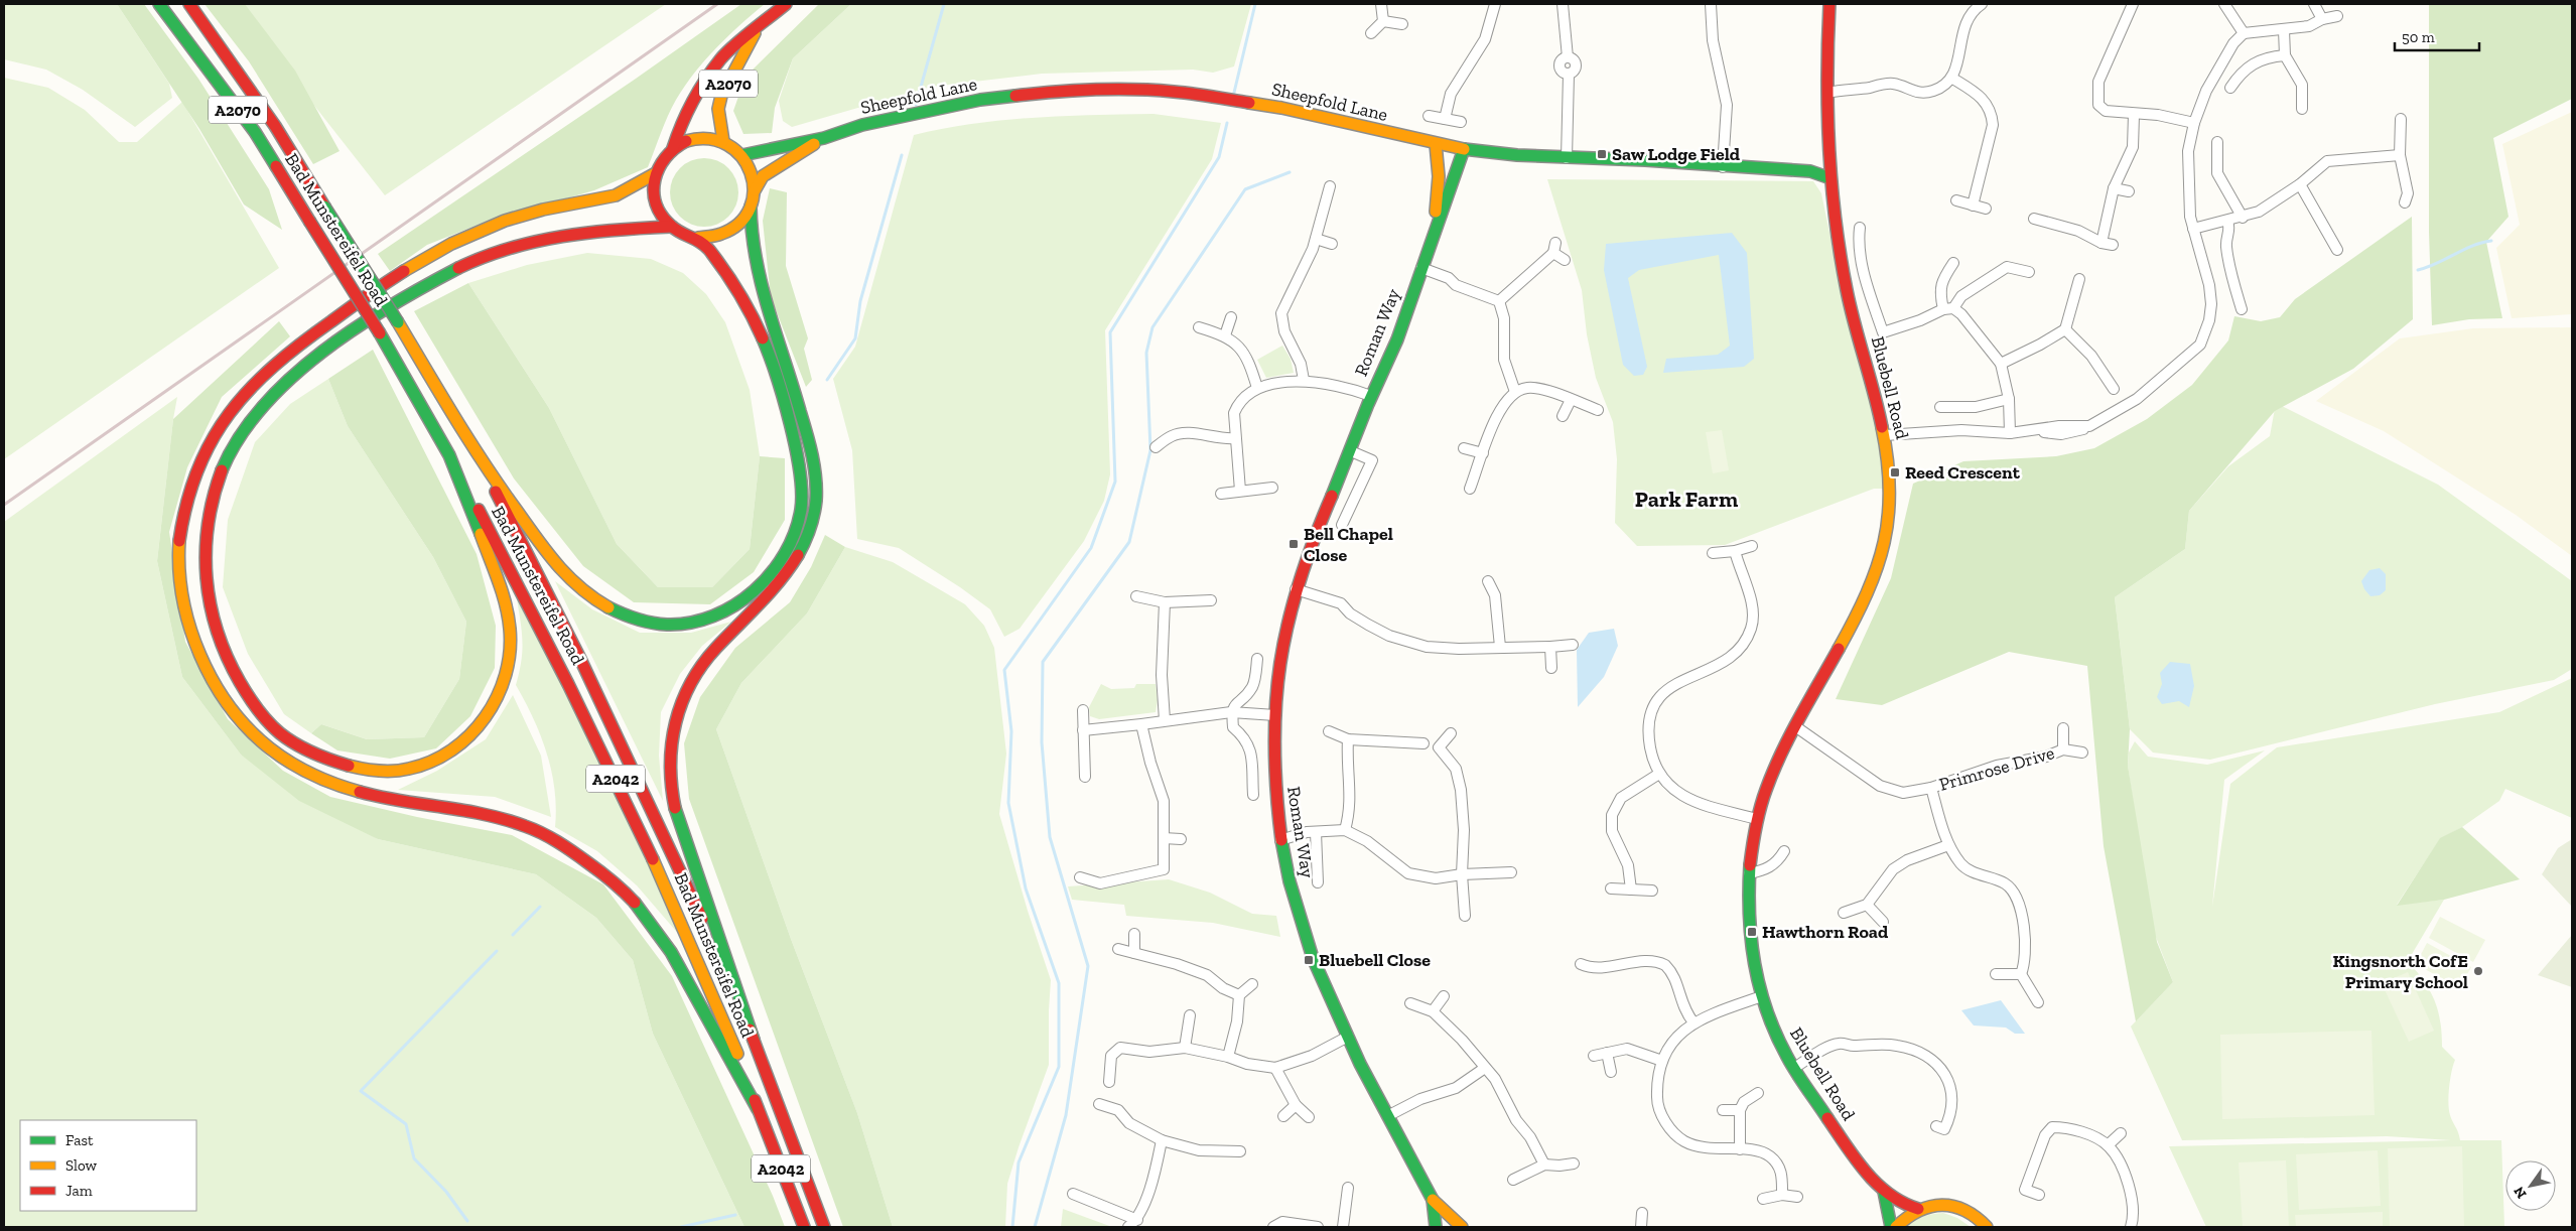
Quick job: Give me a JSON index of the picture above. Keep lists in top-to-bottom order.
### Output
{
  "streets": {
    "main road": [
      "A2070",
      "Sheepfold Lane",
      "Bad Munstereifel Road",
      "Roman Way",
      "Bluebell Road",
      "A2042"
    ],
    "street": ["Primrose Drive"]
  },
  "crossings": [
    ["A2070", "Sheepfold Lane"],
    ["Sheepfold Lane", "Roman Way"],
    ["Sheepfold Lane", "Bluebell Road"],
    ["Bluebell Road", "Primrose Drive"]
  ],
  "districts": ["Park Farm"],
  "places": {
    "transit": [
      "Saw Lodge Field",
      "Reed Crescent",
      "Bell Chapel Close",
      "Hawthorn Road",
      "Bluebell Close"
    ],
    "other": ["Kingsnorth CofE Primary School"]
  },
  "legend": ["Fast", "Slow", "Jam"],
  "scale_bar": "50 m",
  "north": "bottom left"
}
